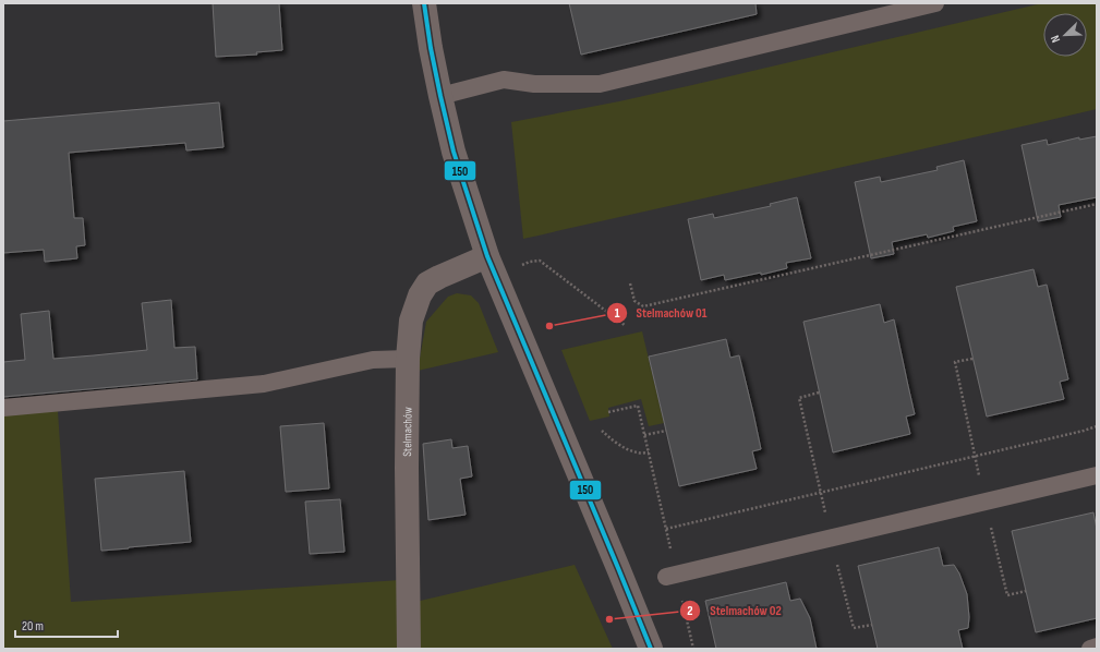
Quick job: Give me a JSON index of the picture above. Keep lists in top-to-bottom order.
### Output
{
  "streets": {
    "street": ["Stelmachów"]
  },
  "places": ["Stelmachów 01", "Stelmachów 02"],
  "lines": ["transit line 150"],
  "scale_bar": "20 m",
  "north": "bottom left"
}
